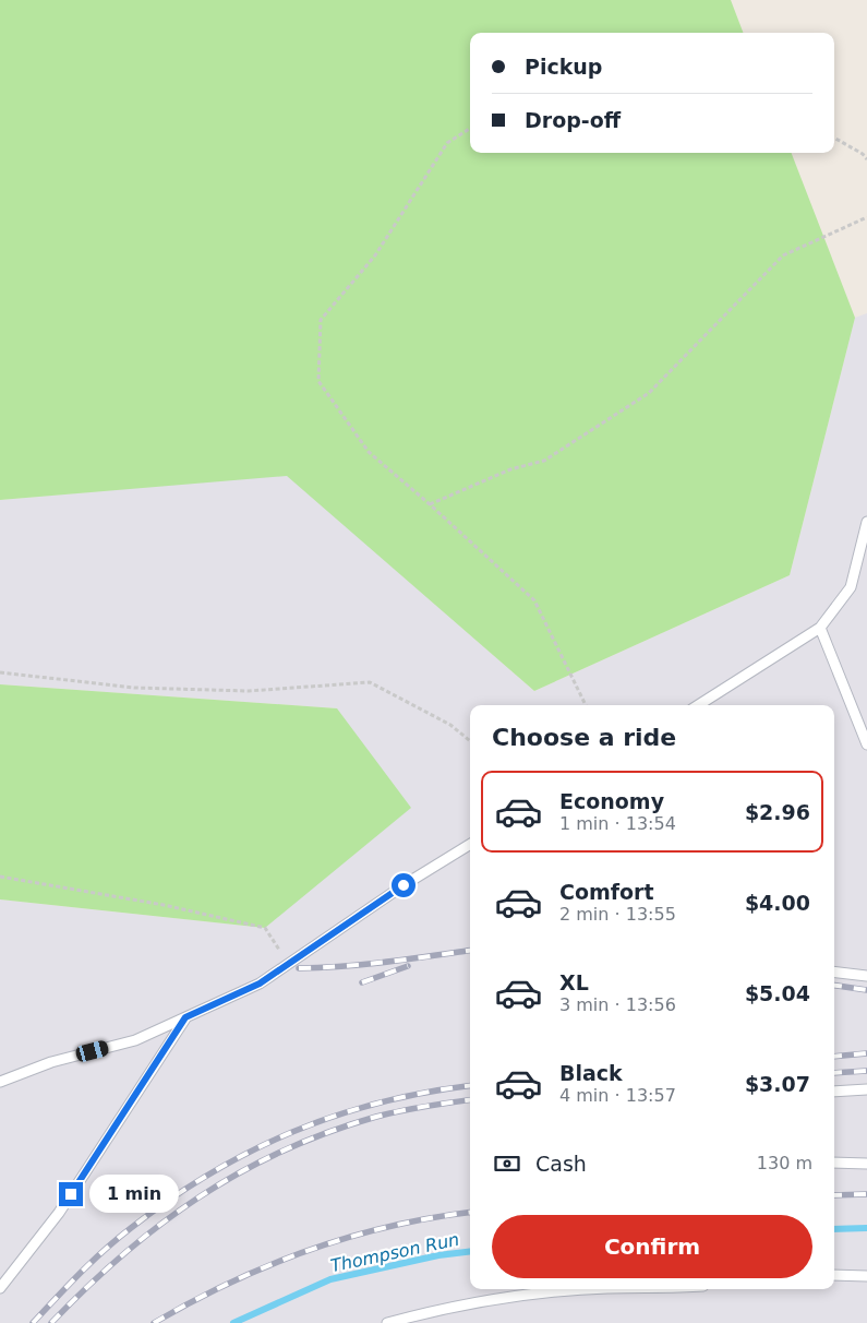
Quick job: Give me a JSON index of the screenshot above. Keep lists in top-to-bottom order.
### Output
{
  "water": ["Thompson Run"],
  "page": {
    "banner": ["Pickup", "Drop-off"],
    "heading": "Choose a ride",
    "list": [
      {
        "name": "Economy",
        "note": "1 min · 13:54",
        "value": "$2.96"
      },
      {
        "name": "Comfort",
        "note": "2 min · 13:55",
        "value": "$4.00"
      },
      {
        "name": "XL",
        "note": "3 min · 13:56",
        "value": "$5.04"
      },
      {
        "name": "Black",
        "note": "4 min · 13:57",
        "value": "$3.07"
      }
    ],
    "pay": ["Cash", "130 m"],
    "bubble": "1 min",
    "buttons": "Confirm"
  }
}
